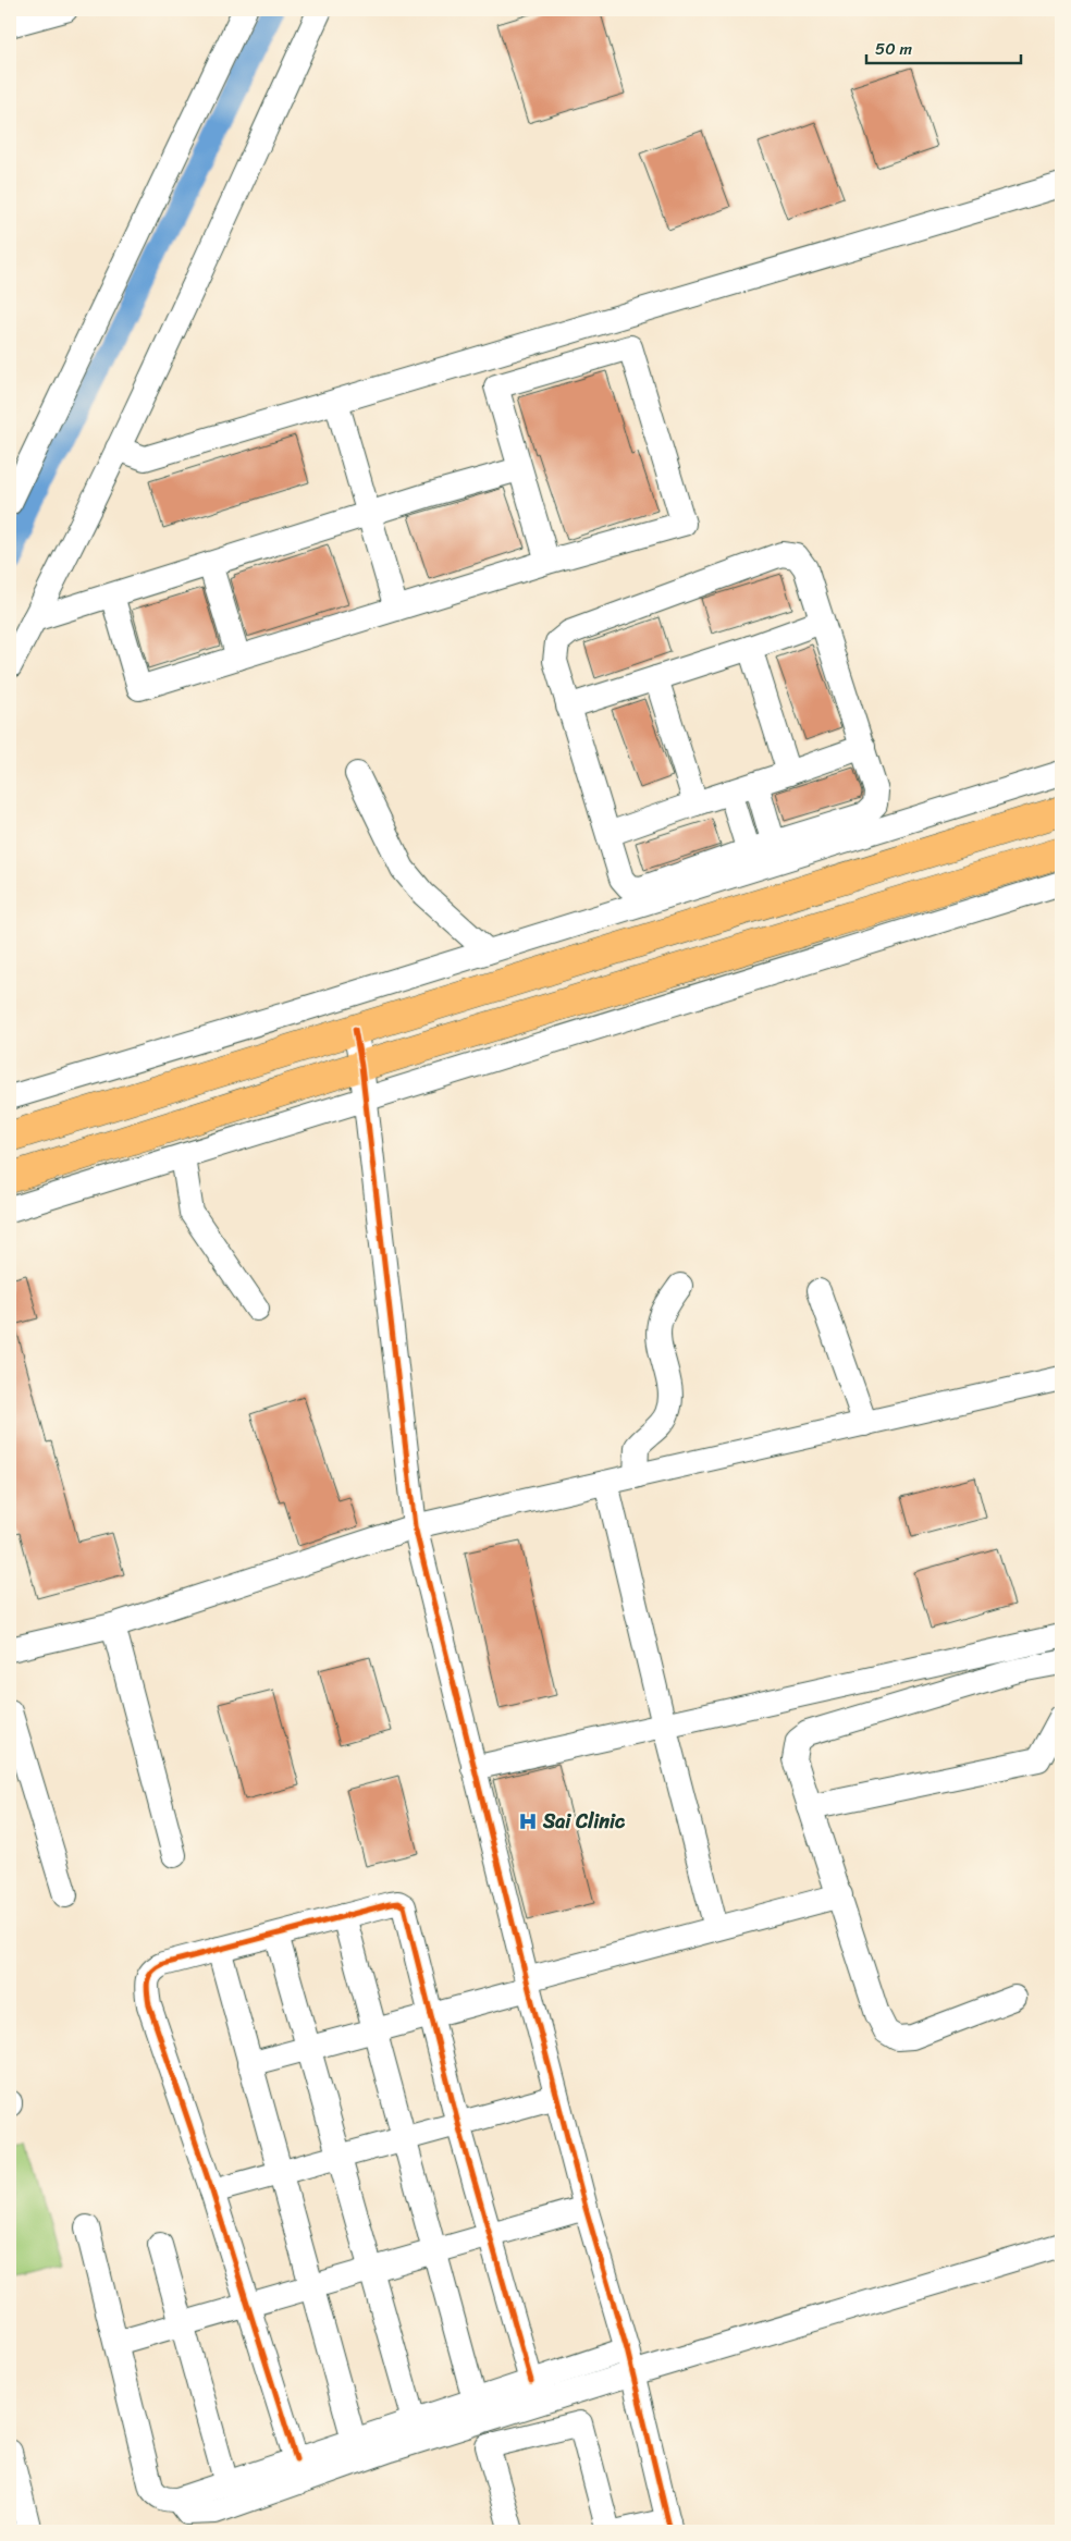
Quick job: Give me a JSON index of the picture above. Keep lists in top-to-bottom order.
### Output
{
  "places": {
    "hospital": ["Sai Clinic"]
  },
  "scale_bar": "50 m"
}
